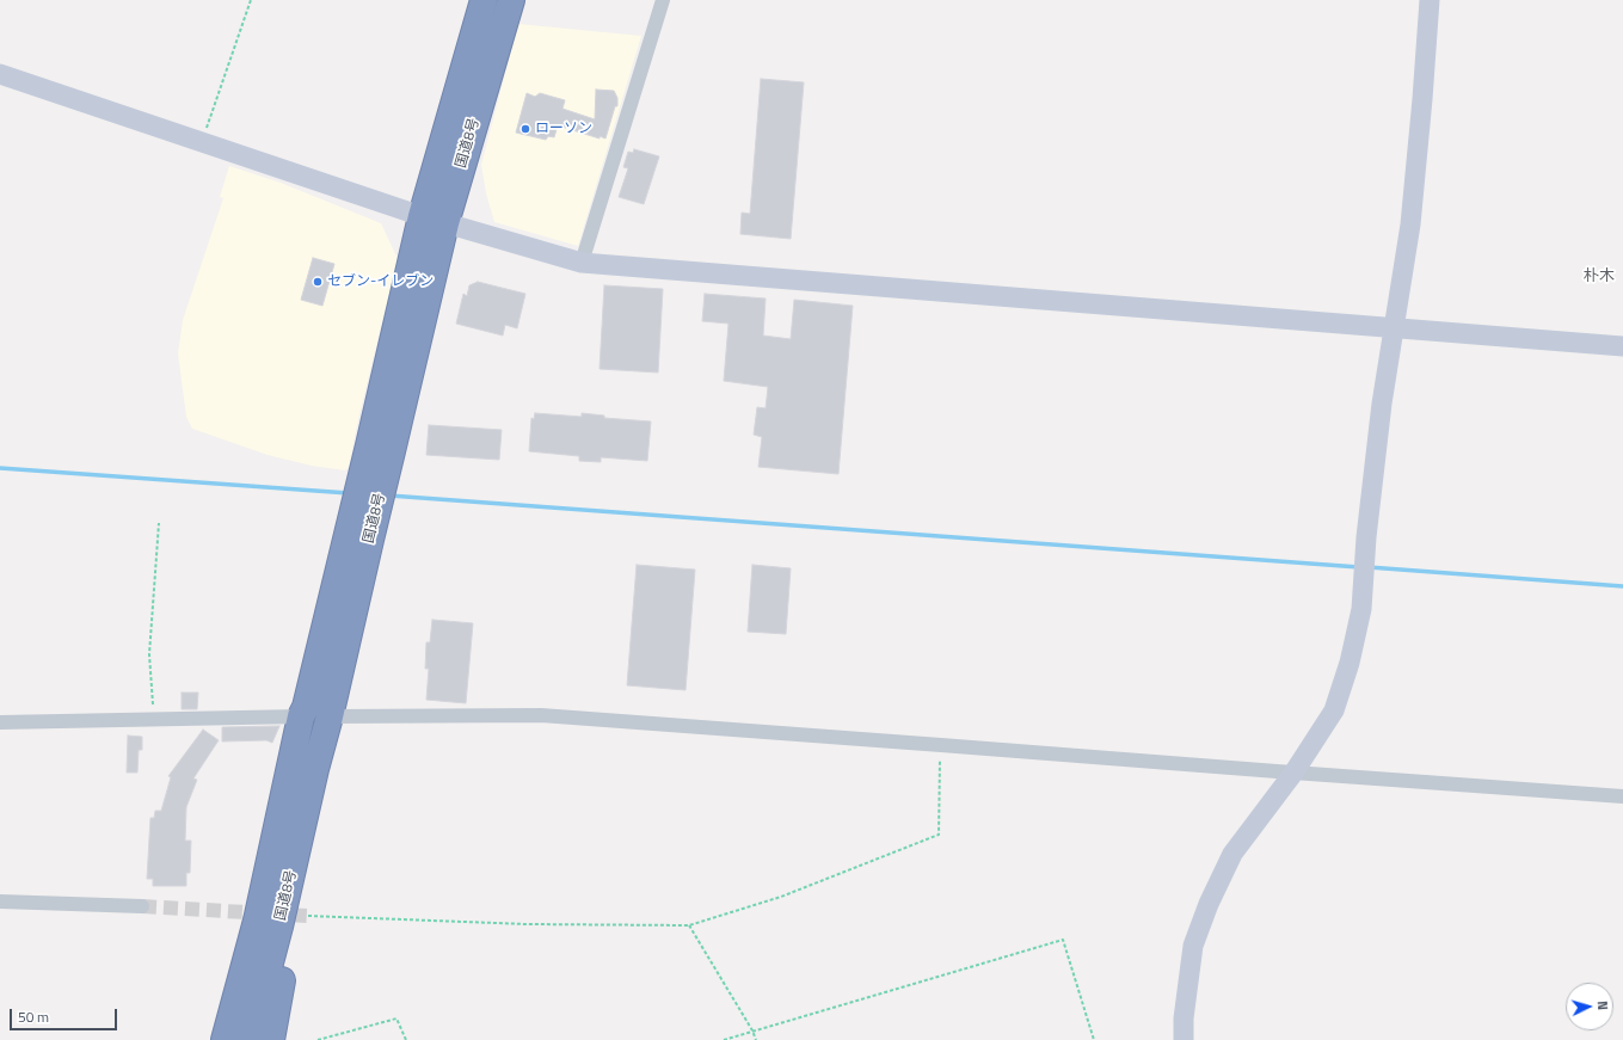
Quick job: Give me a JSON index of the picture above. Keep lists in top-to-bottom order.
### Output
{
  "streets": {
    "highway": ["国道8号"]
  },
  "districts": ["朴木"],
  "places": ["ローソン", "セブン-イレブン"],
  "scale_bar": "50 m",
  "north": "right"
}
